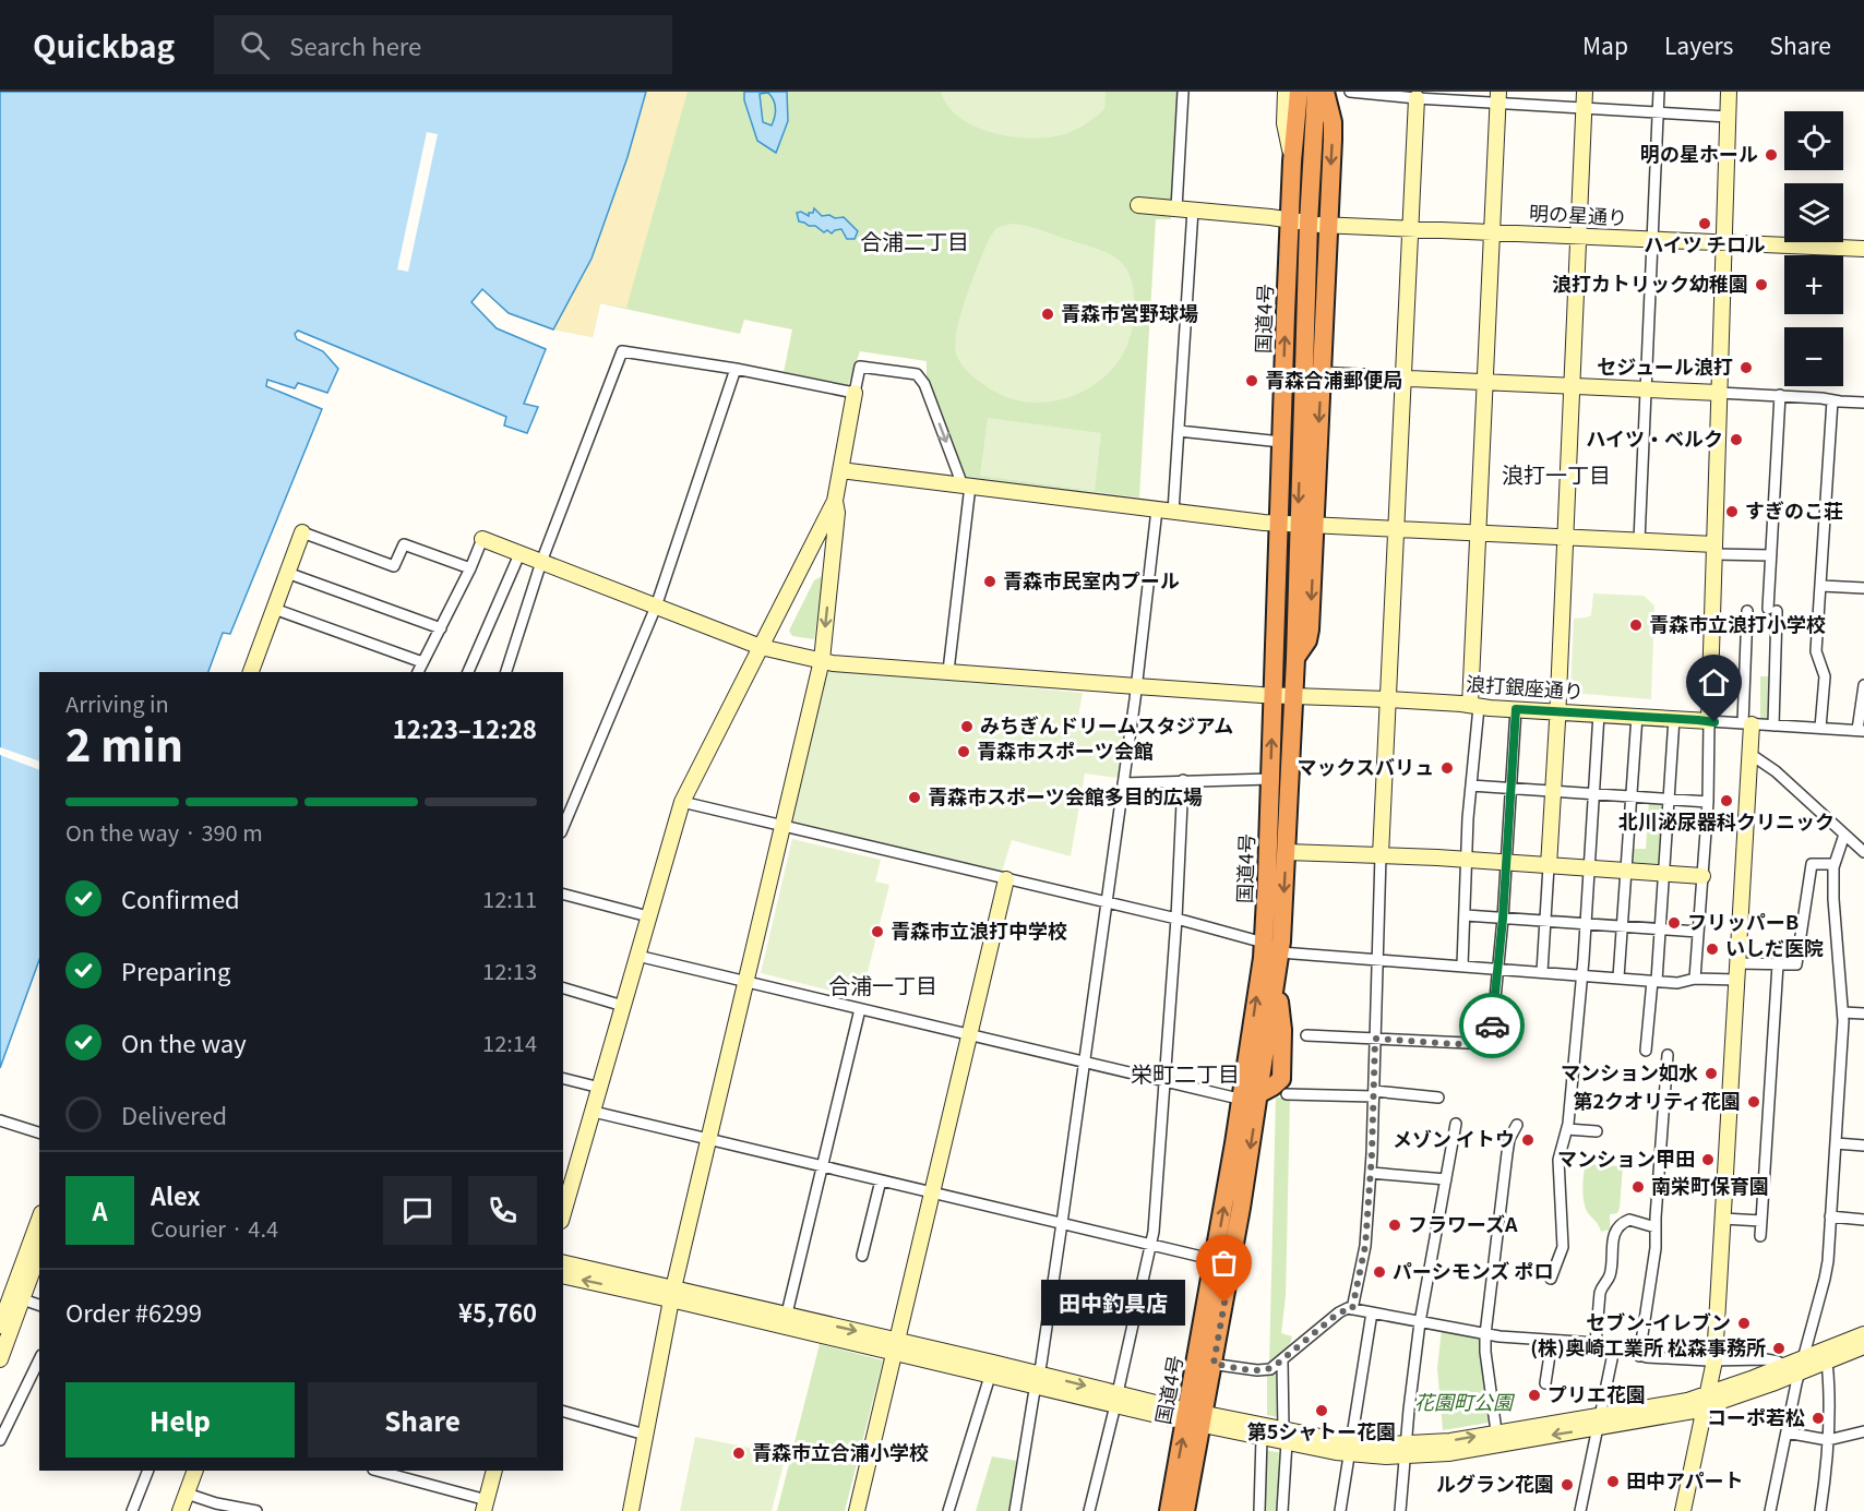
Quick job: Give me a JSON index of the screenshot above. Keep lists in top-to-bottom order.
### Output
{
  "streets": {
    "highway": ["国道4号"],
    "street": ["明の星通り", "浪打銀座通り"]
  },
  "crossings": [
    ["明の星通り", "国道4号"],
    ["国道4号", "浪打銀座通り"]
  ],
  "districts": [
    "合浦二丁目",
    "浪打一丁目",
    "合浦一丁目",
    "栄町二丁目"
  ],
  "parks": ["花園町公園"],
  "places": [
    "明の星ホール",
    "ハイツ チロル",
    "浪打カトリック幼稚園",
    "青森市営野球場",
    "セジュール浪打",
    "青森合浦郵便局",
    "ハイツ・ベルク",
    "すぎのこ荘",
    "青森市民室内プール",
    "青森市立浪打小学校",
    "みちぎんドリームスタジアム",
    "青森市スポーツ会館",
    "マックスバリュ",
    "青森市スポーツ会館多目的広場",
    "北川泌尿器科クリニック",
    "フリッパーB",
    "青森市立浪打中学校",
    "いしだ医院",
    "マンション如水",
    "第2クオリティ花園",
    "メゾン イトウ",
    "マンション甲田",
    "南栄町保育園",
    "フラワーズA",
    "パーシモンズ ポロ",
    "田中釣具店",
    "セブン-イレブン",
    "(株)奥崎工業所 松森事務所",
    "プリエ花園",
    "第5シャトー花園",
    "コーポ若松",
    "青森市立合浦小学校",
    "田中アパート",
    "ルグラン花園"
  ],
  "page": {
    "header": "Quickbag",
    "search": "Search here",
    "nav": ["Map", "Layers", "Share"],
    "map_buttons": ["+", "−"],
    "heading": ["2 min", "Arriving in", "12:23–12:28"],
    "panel": [
      "Alex",
      "Courier · 4.4",
      "Order #6299",
      "¥5,760"
    ],
    "bar": "On the way · 390 m",
    "list": [
      ["Confirmed", "12:11"],
      ["Preparing", "12:13"],
      ["On the way", "12:14"],
      "Delivered"
    ],
    "round": "A",
    "bubble": "田中釣具店",
    "buttons": ["Help", "Share"]
  }
}
